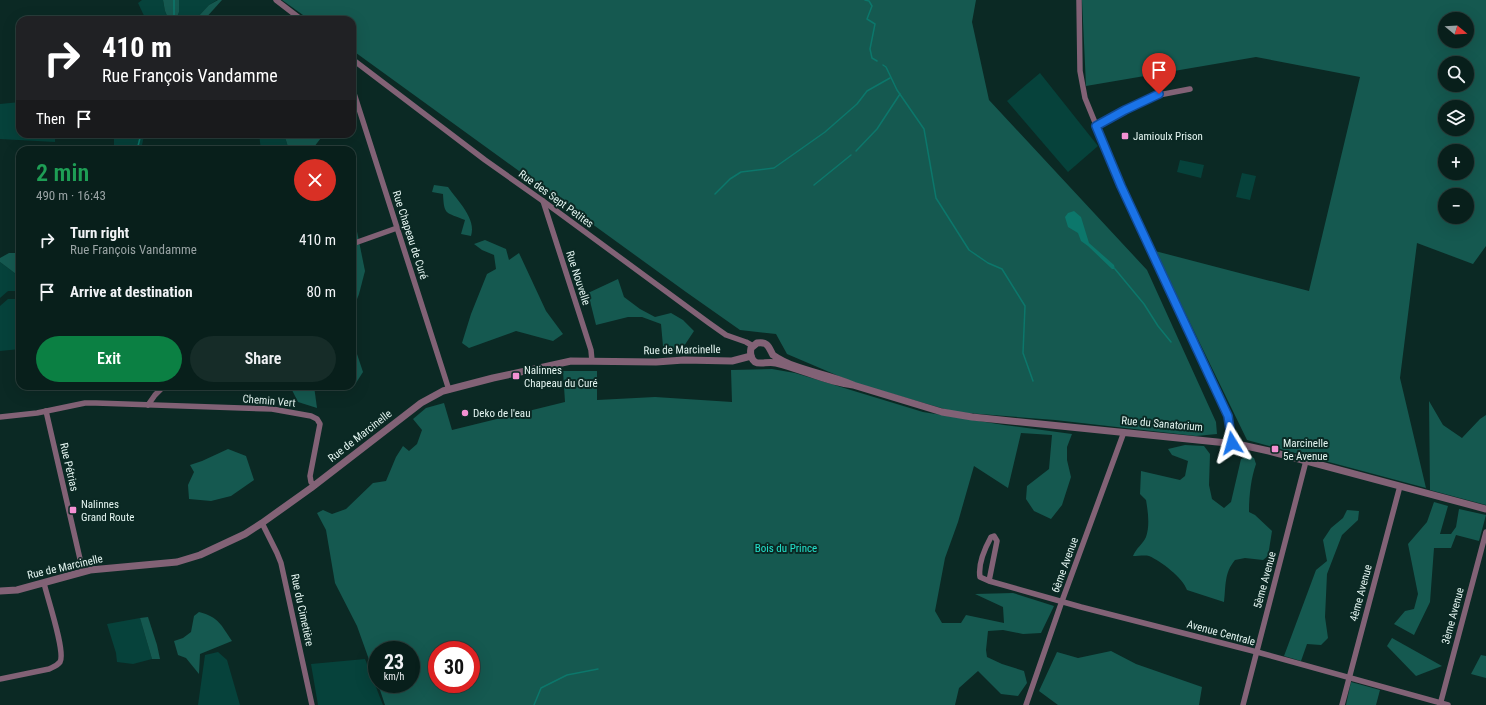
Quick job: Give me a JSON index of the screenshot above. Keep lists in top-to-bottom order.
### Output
{
  "streets": {
    "street": [
      "Rue des Sept Petites",
      "Rue Chapeau de Curé",
      "Rue Nouvelle",
      "Rue de Marcinelle",
      "Chemin Vert",
      "Rue du Sanatorium",
      "Rue Pétrias",
      "6ème Avenue",
      "5ème Avenue",
      "4ème Avenue",
      "Rue du Cimetière",
      "3ème Avenue",
      "Avenue Centrale"
    ]
  },
  "crossings": [
    ["Rue des Sept Petites", "Rue Nouvelle"],
    ["Rue des Sept Petites", "Rue de Marcinelle"],
    ["Rue Chapeau de Curé", "Rue de Marcinelle"],
    ["Rue Nouvelle", "Rue de Marcinelle"],
    ["Rue de Marcinelle", "Chemin Vert"],
    ["Rue de Marcinelle", "Rue Pétrias"],
    ["Rue de Marcinelle", "Rue du Cimetière"],
    ["Chemin Vert", "Rue Pétrias"],
    ["Rue du Sanatorium", "6ème Avenue"],
    ["Rue du Sanatorium", "5ème Avenue"],
    ["Rue du Sanatorium", "4ème Avenue"],
    ["6ème Avenue", "Avenue Centrale"],
    ["5ème Avenue", "Avenue Centrale"],
    ["4ème Avenue", "Avenue Centrale"],
    ["3ème Avenue", "Avenue Centrale"]
  ],
  "parks": ["Bois du Prince"],
  "places": {
    "transit": [
      "Jamioulx Prison",
      "Nalinnes Chapeau du Curé",
      "Marcinelle 5e Avenue",
      "Nalinnes Grand Route"
    ],
    "other": ["Deko de l'eau"]
  },
  "north": "right",
  "page": {
    "map_buttons": ["+", "−"],
    "turn": ["410 m", "Rue François Vandamme"],
    "then": "Then",
    "heading": ["2 min", "490 m · 16:43"],
    "list": [
      {
        "name": "Turn right",
        "note": "Rue François Vandamme",
        "value": "410 m"
      },
      {
        "name": "Arrive at destination",
        "value": "80 m"
      }
    ],
    "buttons": ["Exit", "Share"],
    "speed": "23 km/h",
    "limit": "30"
  }
}
